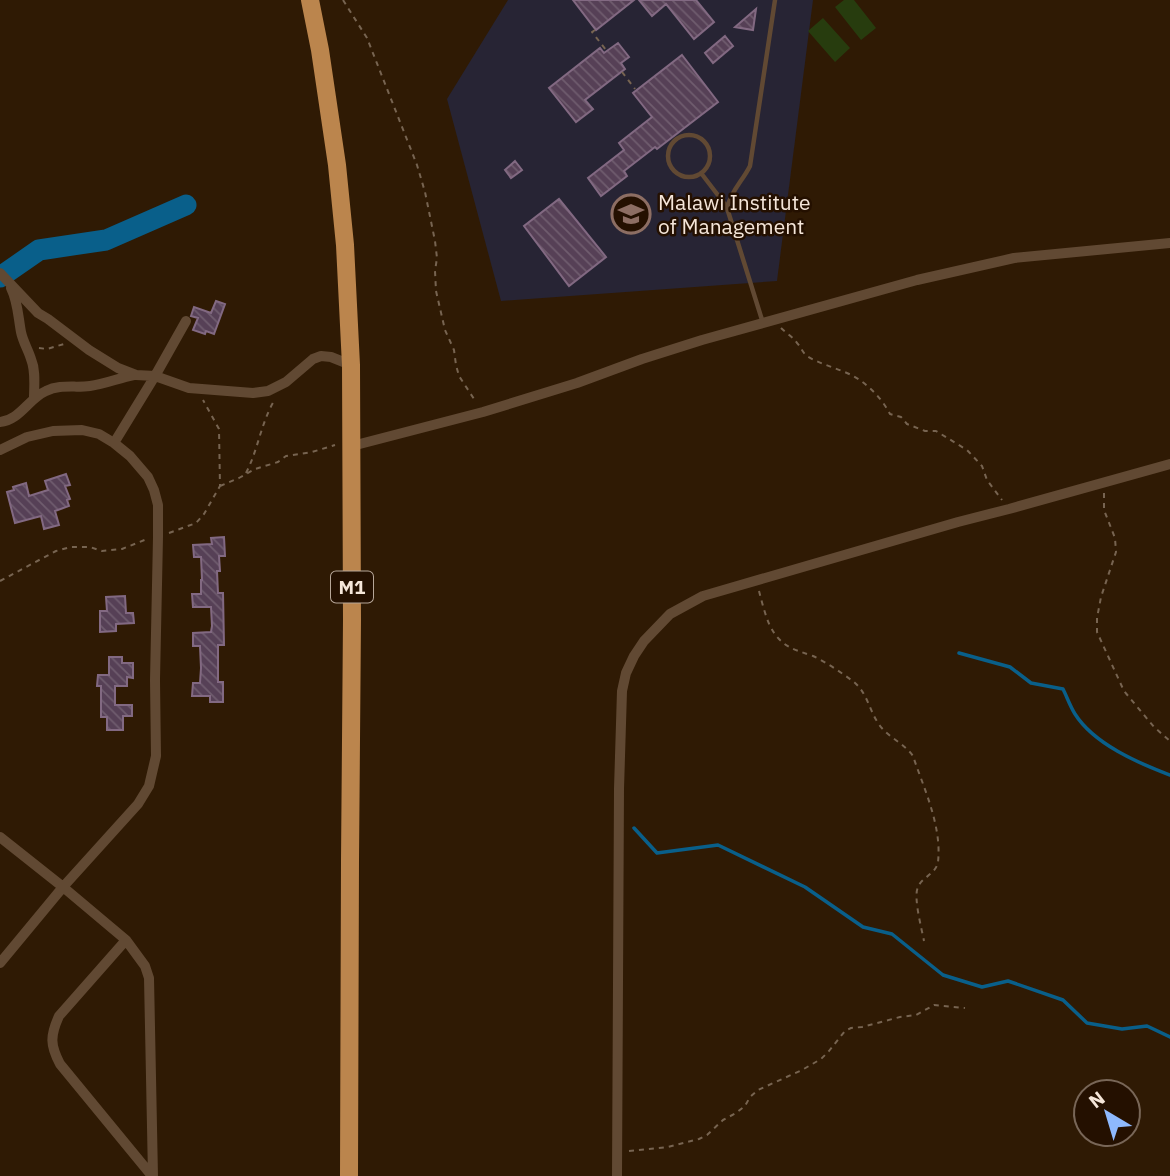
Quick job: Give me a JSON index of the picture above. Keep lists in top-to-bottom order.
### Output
{
  "streets": {
    "highway": ["M1"]
  },
  "places": {
    "school or university": ["Malawi Institute of Management"]
  },
  "north": "top left"
}
